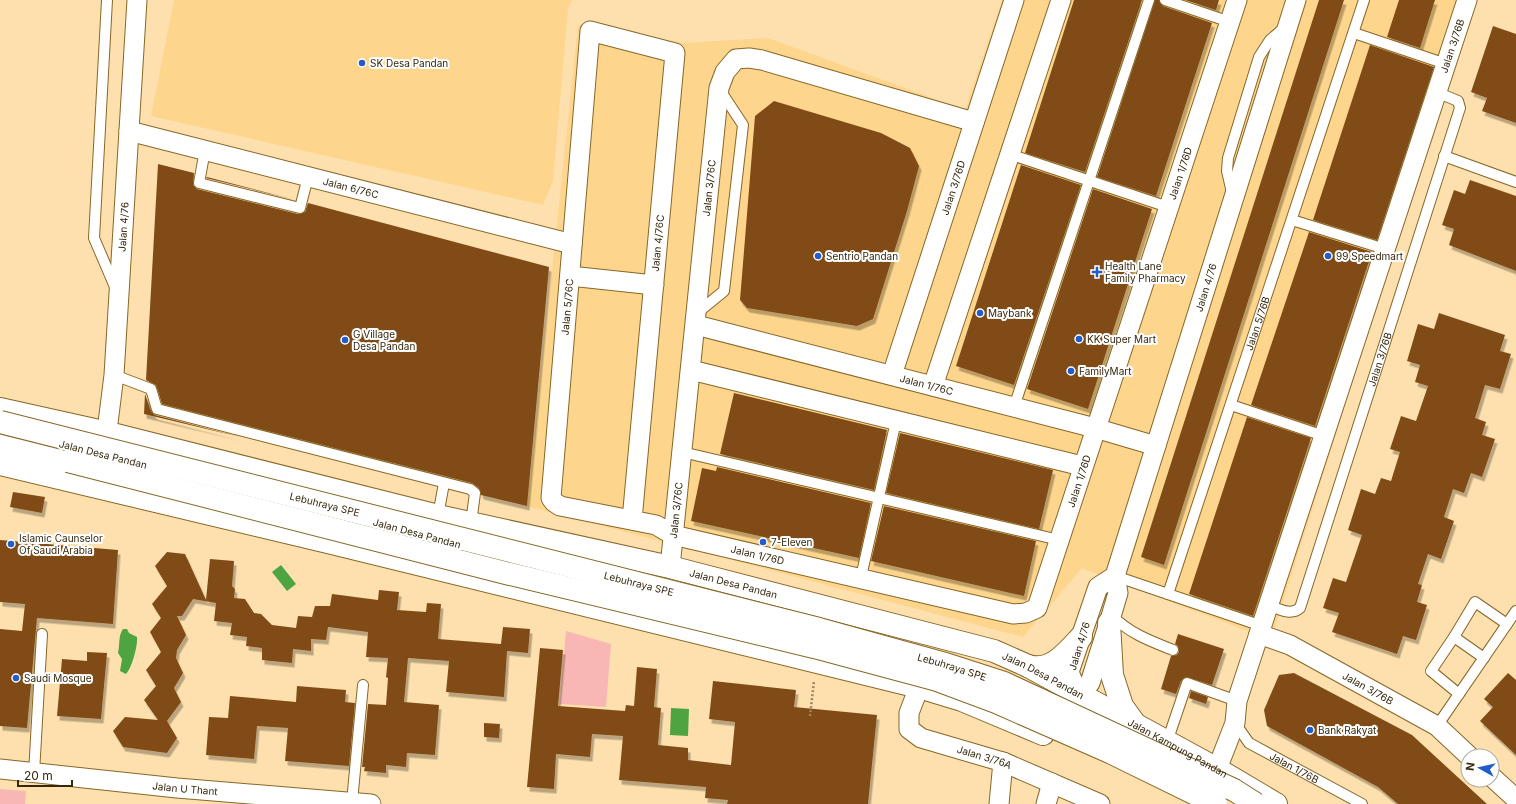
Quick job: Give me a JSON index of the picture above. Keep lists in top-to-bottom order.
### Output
{
  "streets": {
    "main road": ["Jalan Desa Pandan", "Lebuhraya SPE", "Jalan Kampung Pandan"],
    "street": [
      "Jalan 3/76B",
      "Jalan 1/76D",
      "Jalan 6/76C",
      "Jalan 3/76C",
      "Jalan 3/76D",
      "Jalan 4/76",
      "Jalan 4/76C",
      "Jalan 5/76C",
      "Jalan 1/76C",
      "Jalan 3/76A",
      "Jalan U Thant"
    ],
    "lane": ["Jalan 5/76B", "Jalan 1/76B"]
  },
  "crossings": [
    ["Jalan 3/76B", "Jalan Kampung Pandan"],
    ["Jalan 3/76B", "Jalan 1/76B"],
    ["Jalan 1/76D", "Jalan 3/76C"],
    ["Jalan 1/76D", "Jalan 1/76C"],
    ["Jalan 6/76C", "Jalan 4/76"],
    ["Jalan 6/76C", "Jalan 5/76C"],
    ["Jalan 3/76C", "Jalan 3/76D"],
    ["Jalan 3/76C", "Jalan 1/76C"],
    ["Jalan 3/76C", "Jalan Desa Pandan"],
    ["Jalan 3/76D", "Jalan 1/76C"],
    ["Jalan 4/76", "Jalan 1/76C"],
    ["Jalan 4/76", "Jalan Desa Pandan"],
    ["Jalan 4/76", "Jalan Kampung Pandan"],
    ["Jalan 4/76C", "Jalan 5/76C"],
    ["Jalan Desa Pandan", "Jalan Kampung Pandan"]
  ],
  "places": {
    "other": [
      "SK Desa Pandan",
      "Sentrio Pandan",
      "99 Speedmart",
      "Maybank",
      "KK Super Mart",
      "G Village Desa Pandan",
      "FamilyMart",
      "7-Eleven",
      "Islamic Caunselor Of Saudi Arabia",
      "Saudi Mosque",
      "Bank Rakyat"
    ],
    "health": ["Health Lane Family Pharmacy"]
  },
  "scale_bar": "20 m",
  "north": "left"
}
